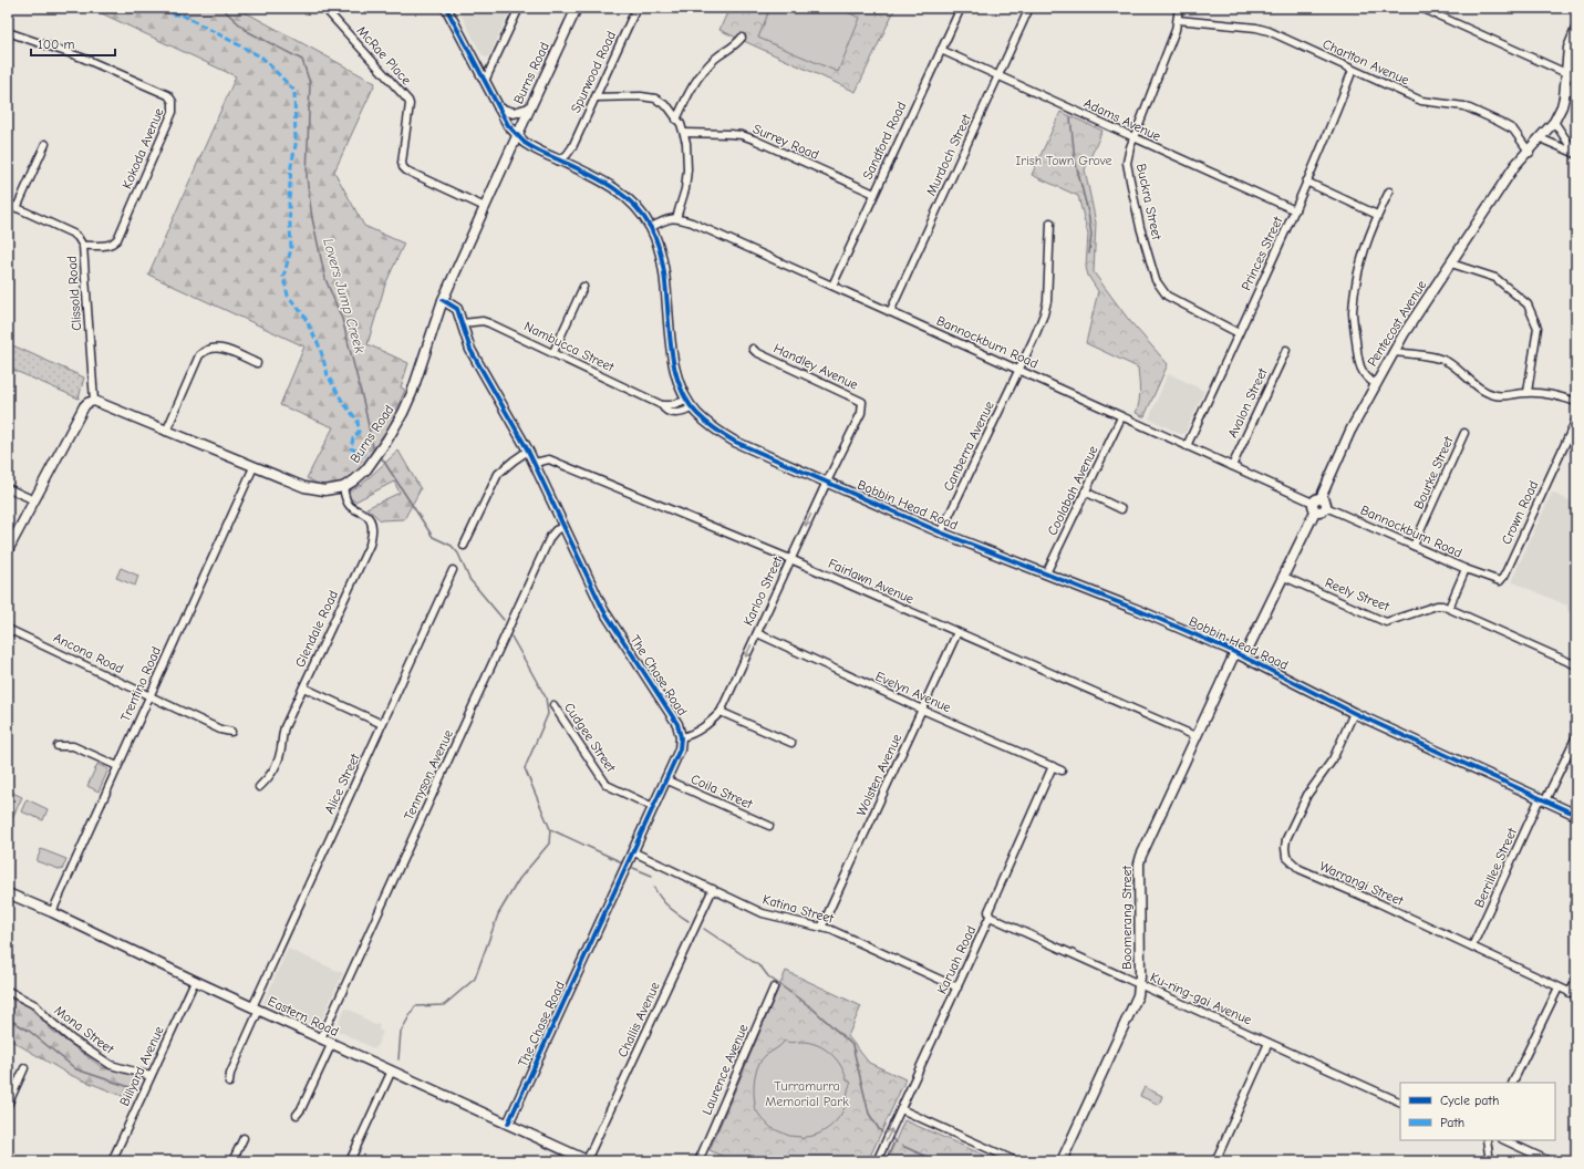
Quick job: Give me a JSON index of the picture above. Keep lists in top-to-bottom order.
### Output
{
  "streets": {
    "main road": [
      "Burns Road",
      "Pentecost Avenue",
      "Bobbin Head Road",
      "The Chase Road",
      "Boomerang Street",
      "Eastern Road"
    ],
    "street": [
      "McRae Place",
      "Charlton Avenue",
      "Spurwood Road",
      "Adams Avenue",
      "Sandford Road",
      "Surrey Road",
      "Kokoda Avenue",
      "Murdoch Street",
      "Buckra Street",
      "Princes Street",
      "Clissold Road",
      "Bannockburn Road",
      "Nambucca Street",
      "Handley Avenue",
      "Avalon Street",
      "Canberra Avenue",
      "Bourke Street",
      "Coolabah Avenue",
      "Crown Road",
      "Fairlawn Avenue",
      "Karloo Street",
      "Reely Street",
      "Glendale Road",
      "Ancona Road",
      "Trentino Road",
      "Evelyn Avenue",
      "Cudgee Street",
      "Tennyson Avenue",
      "Wolsten Avenue",
      "Alice Street",
      "Coila Street",
      "Berrillee Street",
      "Warrangi Street",
      "Katina Street",
      "Karuah Road",
      "Ku-ring-gai Avenue",
      "Challis Avenue",
      "Mona Street",
      "Billyard Avenue",
      "Laurence Avenue"
    ]
  },
  "crossings": [
    ["McRae Place", "Burns Road"],
    ["Charlton Avenue", "Buckra Street"],
    ["Charlton Avenue", "Princes Street"],
    ["Charlton Avenue", "Pentecost Avenue"],
    ["Spurwood Road", "Bobbin Head Road"],
    ["Burns Road", "Clissold Road"],
    ["Burns Road", "Bobbin Head Road"],
    ["Burns Road", "Glendale Road"],
    ["Burns Road", "The Chase Road"],
    ["Burns Road", "Trentino Road"],
    ["Adams Avenue", "Sandford Road"],
    ["Adams Avenue", "Murdoch Street"],
    ["Adams Avenue", "Buckra Street"],
    ["Adams Avenue", "Princes Street"],
    ["Sandford Road", "Surrey Road"],
    ["Sandford Road", "Bannockburn Road"],
    ["Kokoda Avenue", "Clissold Road"],
    ["Murdoch Street", "Bannockburn Road"],
    ["Buckra Street", "Princes Street"],
    ["Princes Street", "Bannockburn Road"],
    ["Pentecost Avenue", "Bannockburn Road"],
    ["Bannockburn Road", "Avalon Street"],
    ["Bannockburn Road", "Canberra Avenue"],
    ["Bannockburn Road", "Bourke Street"],
    ["Bannockburn Road", "Coolabah Avenue"],
    ["Bannockburn Road", "Crown Road"],
    ["Bannockburn Road", "Reely Street"],
    ["Nambucca Street", "Bobbin Head Road"],
    ["Nambucca Street", "The Chase Road"],
    ["Handley Avenue", "Bobbin Head Road"],
    ["Handley Avenue", "Karloo Street"],
    ["Canberra Avenue", "Bobbin Head Road"],
    ["Coolabah Avenue", "Bobbin Head Road"],
    ["Bobbin Head Road", "Karloo Street"],
    ["Bobbin Head Road", "Berrillee Street"],
    ["Bobbin Head Road", "Warrangi Street"],
    ["Bobbin Head Road", "Boomerang Street"],
    ["Fairlawn Avenue", "Karloo Street"],
    ["Fairlawn Avenue", "The Chase Road"],
    ["Fairlawn Avenue", "Wolsten Avenue"],
    ["Fairlawn Avenue", "Boomerang Street"],
    ["Karloo Street", "Evelyn Avenue"],
    ["Ancona Road", "Trentino Road"],
    ["The Chase Road", "Cudgee Street"],
    ["The Chase Road", "Tennyson Avenue"],
    ["The Chase Road", "Coila Street"],
    ["The Chase Road", "Katina Street"],
    ["The Chase Road", "Eastern Road"],
    ["Trentino Road", "Eastern Road"],
    ["Evelyn Avenue", "Wolsten Avenue"],
    ["Evelyn Avenue", "Karuah Road"],
    ["Tennyson Avenue", "Eastern Road"],
    ["Wolsten Avenue", "Katina Street"],
    ["Alice Street", "Eastern Road"],
    ["Berrillee Street", "Warrangi Street"],
    ["Katina Street", "Karuah Road"],
    ["Katina Street", "Challis Avenue"],
    ["Boomerang Street", "Ku-ring-gai Avenue"],
    ["Karuah Road", "Ku-ring-gai Avenue"],
    ["Eastern Road", "Challis Avenue"],
    ["Eastern Road", "Billyard Avenue"],
    ["Mona Street", "Billyard Avenue"]
  ],
  "one_way": ["Karloo Street"],
  "water": ["Lovers Jump Creek"],
  "parks": ["Irish Town Grove", "Turramurra Memorial Park"],
  "legend": ["Cycle path", "Path"],
  "scale_bar": "100 m"
}
